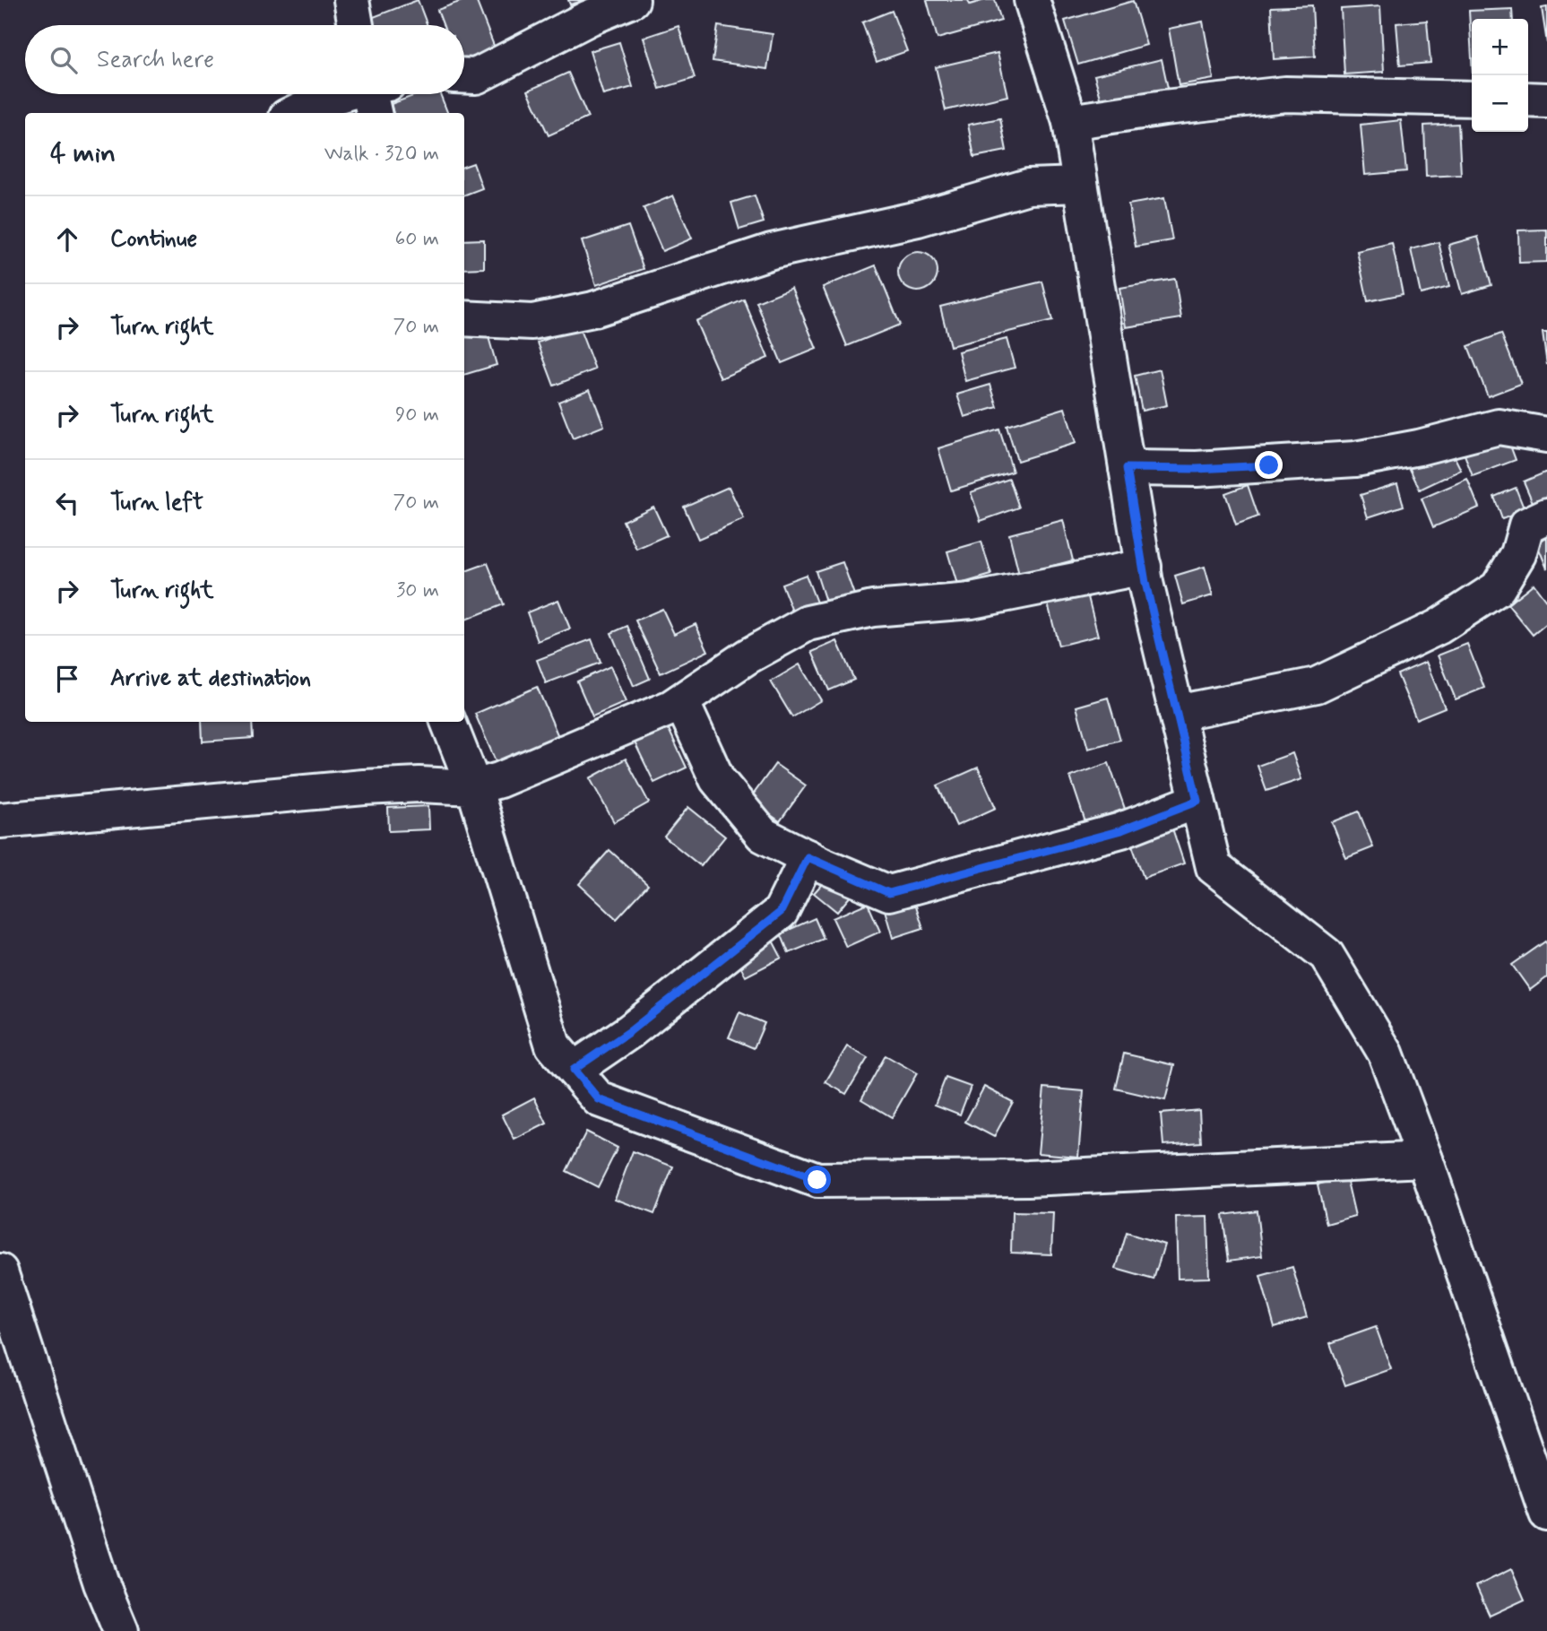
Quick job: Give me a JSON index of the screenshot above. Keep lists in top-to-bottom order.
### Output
{
  "page": {
    "map_buttons": ["+", "−"],
    "search": "Search here",
    "heading": ["4 min", "Walk · 320 m"],
    "list": [
      ["Continue", "60 m"],
      ["Turn right", "70 m"],
      ["Turn right", "90 m"],
      ["Turn left", "70 m"],
      ["Turn right", "30 m"],
      "Arrive at destination"
    ]
  }
}
